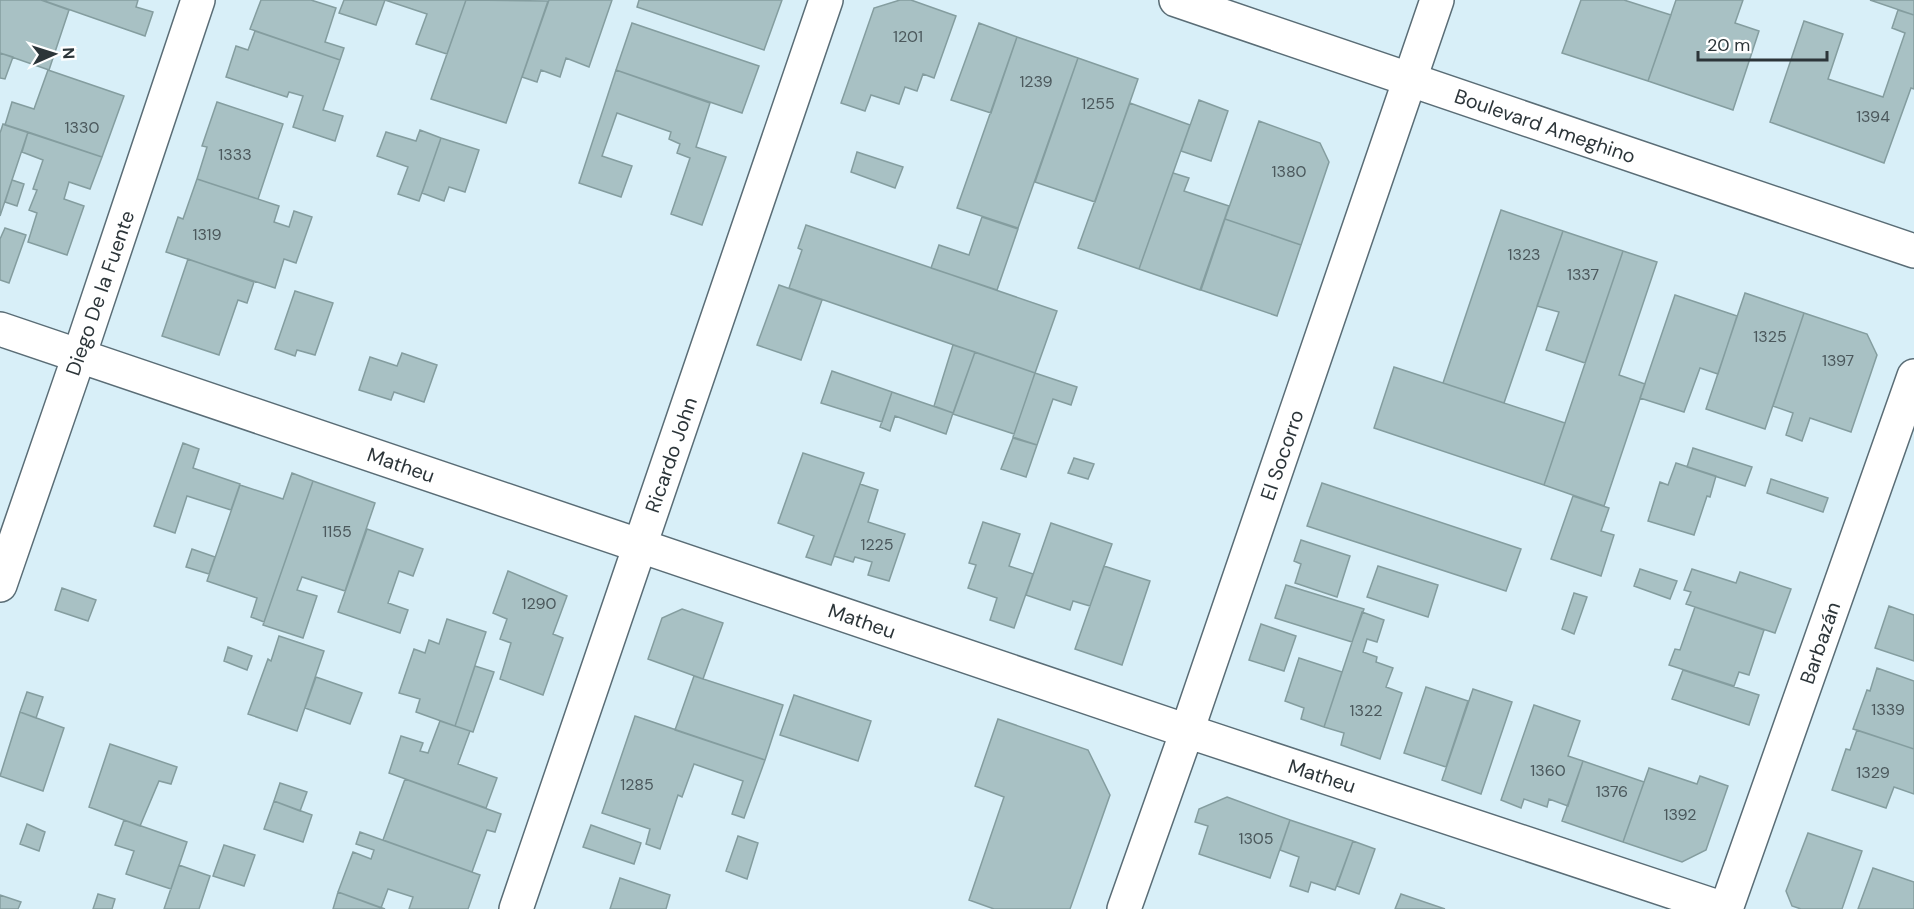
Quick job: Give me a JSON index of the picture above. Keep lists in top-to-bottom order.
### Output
{
  "streets": {
    "street": [
      "Boulevard Ameghino",
      "Diego De la Fuente",
      "Ricardo John",
      "El Socorro",
      "Matheu",
      "Barbazán"
    ]
  },
  "crossings": [
    ["Boulevard Ameghino", "El Socorro"],
    ["Diego De la Fuente", "Matheu"],
    ["Ricardo John", "Matheu"],
    ["El Socorro", "Matheu"],
    ["Matheu", "Barbazán"]
  ],
  "house_numbers": [
    "1201",
    "1239",
    "1255",
    "1394",
    "1330",
    "1333",
    "1380",
    "1319",
    "1323",
    "1337",
    "1325",
    "1397",
    "1155",
    "1225",
    "1290",
    "1339",
    "1322",
    "1360",
    "1329",
    "1285",
    "1376",
    "1392",
    "1305"
  ],
  "scale_bar": "20 m",
  "north": "right"
}
